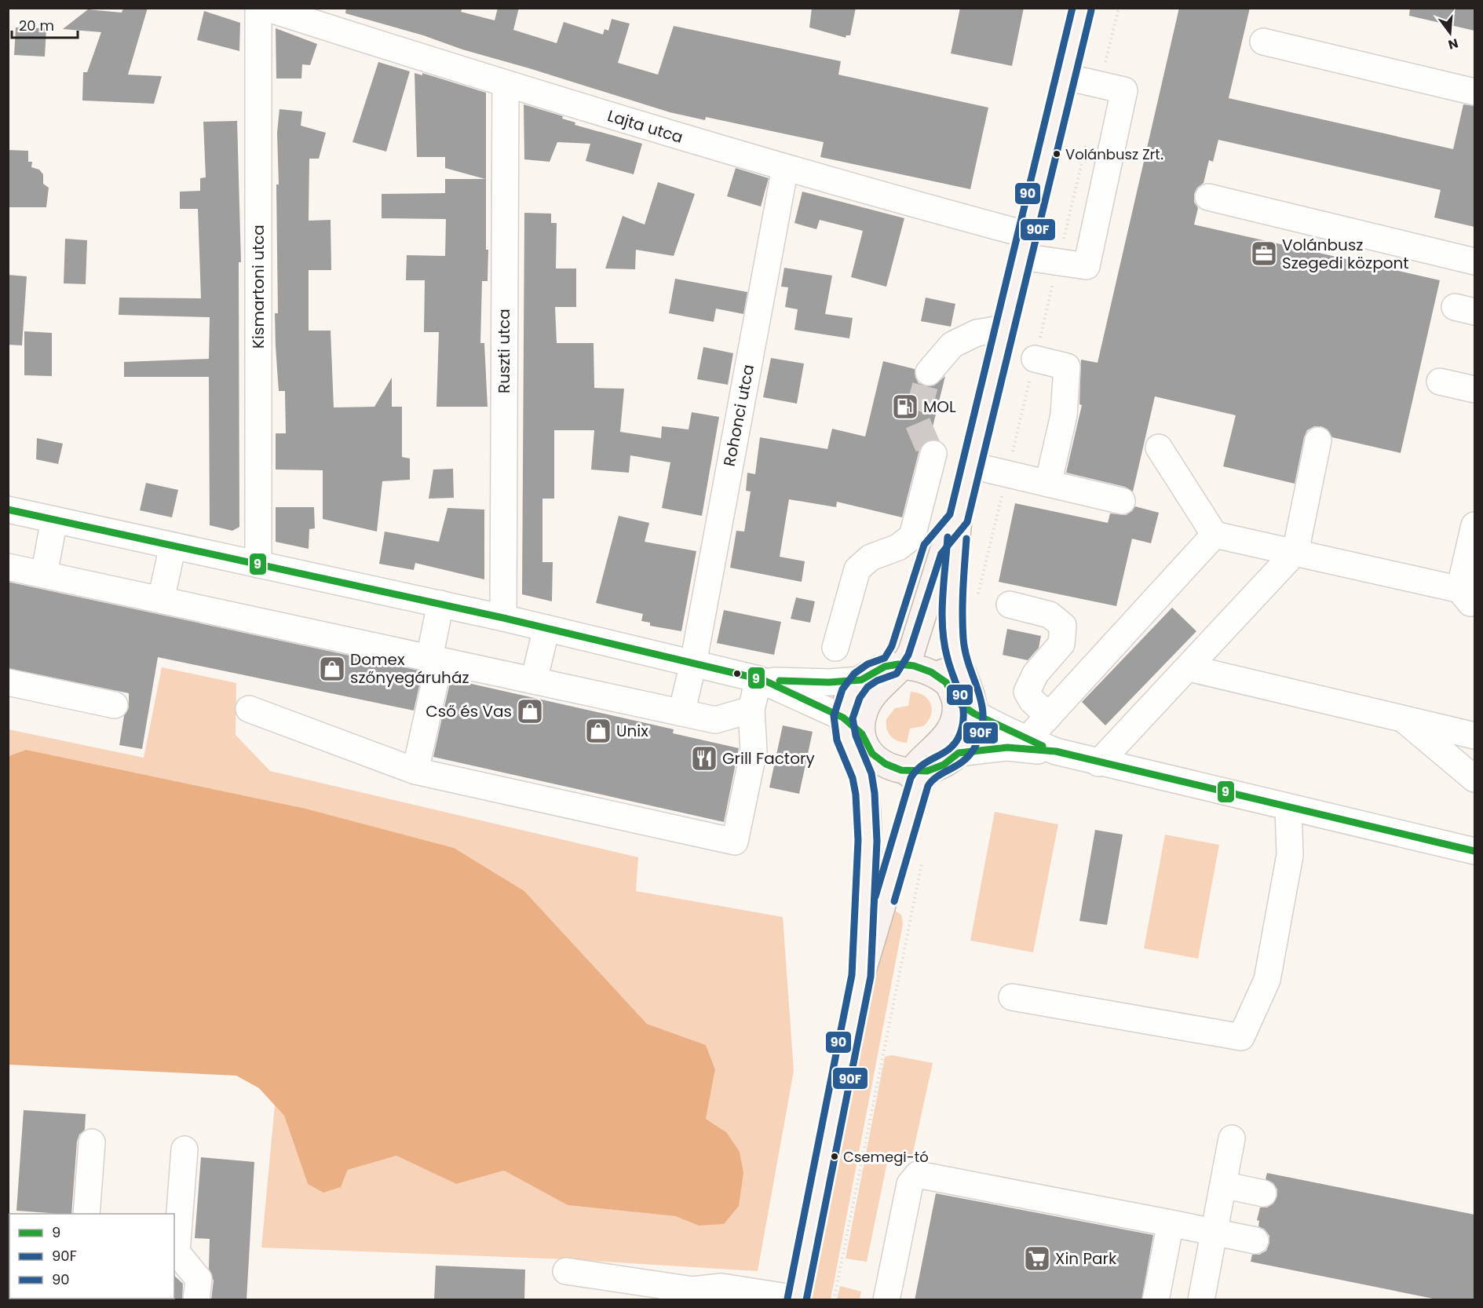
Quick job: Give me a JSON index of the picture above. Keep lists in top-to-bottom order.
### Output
{
  "streets": {
    "street": [
      "Lajta utca",
      "Kismartoni utca",
      "Ruszti utca",
      "Rohonci utca"
    ]
  },
  "crossings": [
    ["Lajta utca", "Ruszti utca"],
    ["Lajta utca", "Rohonci utca"]
  ],
  "places": {
    "other": ["Volánbusz Zrt.", "Csemegi-tó"],
    "office": ["Volánbusz Szegedi központ"],
    "fuel station": ["MOL"],
    "shop": ["Domex szőnyegáruház", "Cső és Vas", "Unix"],
    "restaurant": ["Grill Factory"],
    "supermarket": ["Xin Park"]
  },
  "lines": ["transit line 90", "transit line 90F", "transit line 9"],
  "legend": ["9", "90F", "90"],
  "scale_bar": "20 m",
  "north": "bottom"
}
